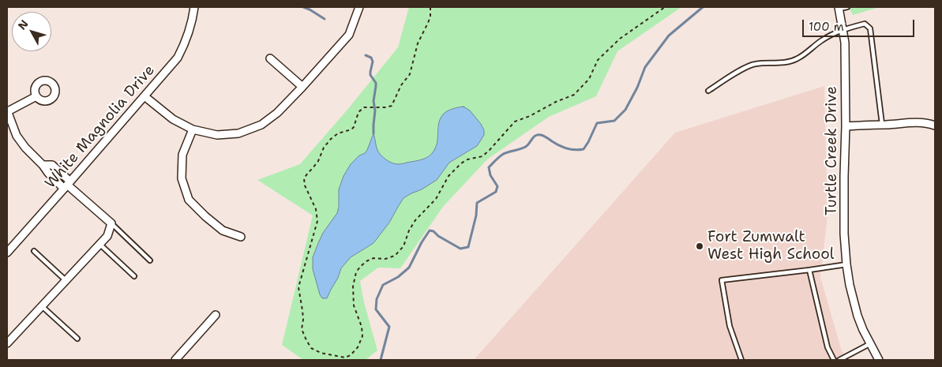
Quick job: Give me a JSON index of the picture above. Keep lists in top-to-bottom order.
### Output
{
  "streets": {
    "street": ["White Magnolia Drive", "Turtle Creek Drive"]
  },
  "places": ["Fort Zumwalt West High School"],
  "scale_bar": "100 m",
  "north": "top left"
}
